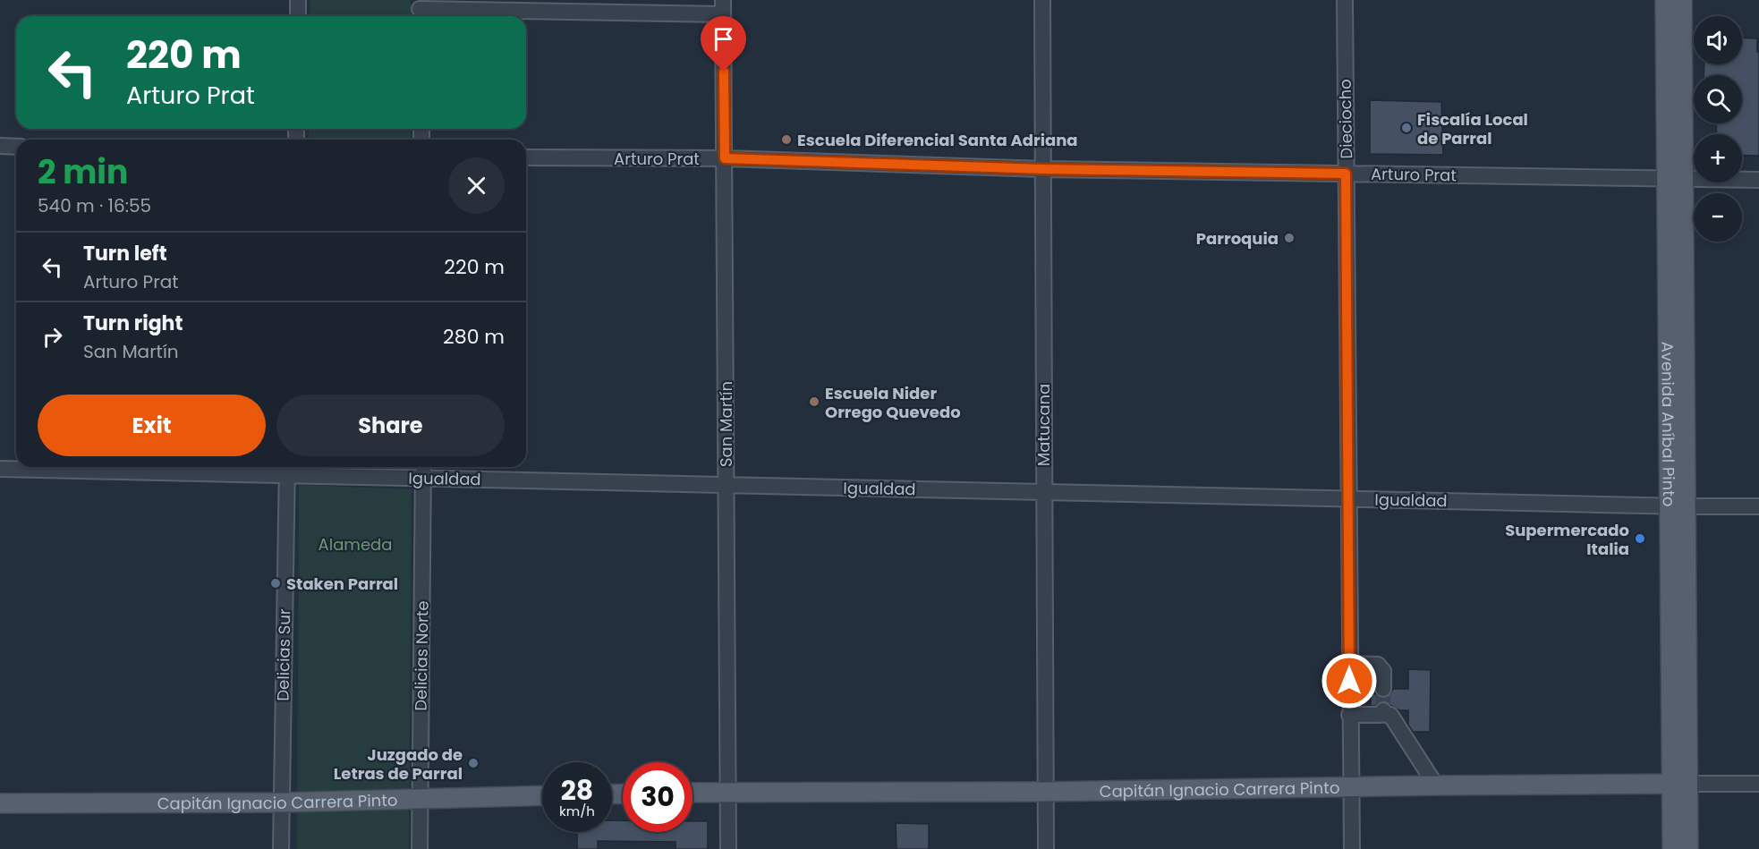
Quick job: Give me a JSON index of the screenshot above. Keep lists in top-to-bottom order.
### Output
{
  "streets": {
    "main road": ["Avenida Aníbal Pinto", "Capitán Ignacio Carrera Pinto"],
    "street": [
      "Dieciocho",
      "Arturo Prat",
      "San Martín",
      "Matucana",
      "Igualdad",
      "Delicias Sur",
      "Delicias Norte"
    ]
  },
  "crossings": [
    ["Dieciocho", "Arturo Prat"],
    ["Dieciocho", "Igualdad"],
    ["Dieciocho", "Capitán Ignacio Carrera Pinto"],
    ["Arturo Prat", "San Martín"],
    ["Arturo Prat", "Matucana"],
    ["Arturo Prat", "Avenida Aníbal Pinto"],
    ["San Martín", "Igualdad"],
    ["San Martín", "Capitán Ignacio Carrera Pinto"],
    ["Matucana", "Igualdad"],
    ["Matucana", "Capitán Ignacio Carrera Pinto"],
    ["Avenida Aníbal Pinto", "Igualdad"],
    ["Avenida Aníbal Pinto", "Capitán Ignacio Carrera Pinto"],
    ["Igualdad", "Delicias Sur"],
    ["Igualdad", "Delicias Norte"],
    ["Delicias Sur", "Capitán Ignacio Carrera Pinto"],
    ["Delicias Norte", "Capitán Ignacio Carrera Pinto"]
  ],
  "parks": ["Alameda"],
  "places": [
    "Fiscalía Local de Parral",
    "Escuela Diferencial Santa Adriana",
    "Parroquia",
    "Escuela Nider Orrego Quevedo",
    "Supermercado Italia",
    "Staken Parral",
    "Juzgado de Letras de Parral"
  ],
  "page": {
    "map_buttons": ["+", "−"],
    "turn": ["220 m", "Arturo Prat"],
    "heading": ["2 min", "540 m · 16:55"],
    "list": [
      {
        "name": "Turn left",
        "note": "Arturo Prat",
        "value": "220 m"
      },
      {
        "name": "Turn right",
        "note": "San Martín",
        "value": "280 m"
      }
    ],
    "buttons": ["Exit", "Share"],
    "speed": "28 km/h",
    "limit": "30"
  }
}
